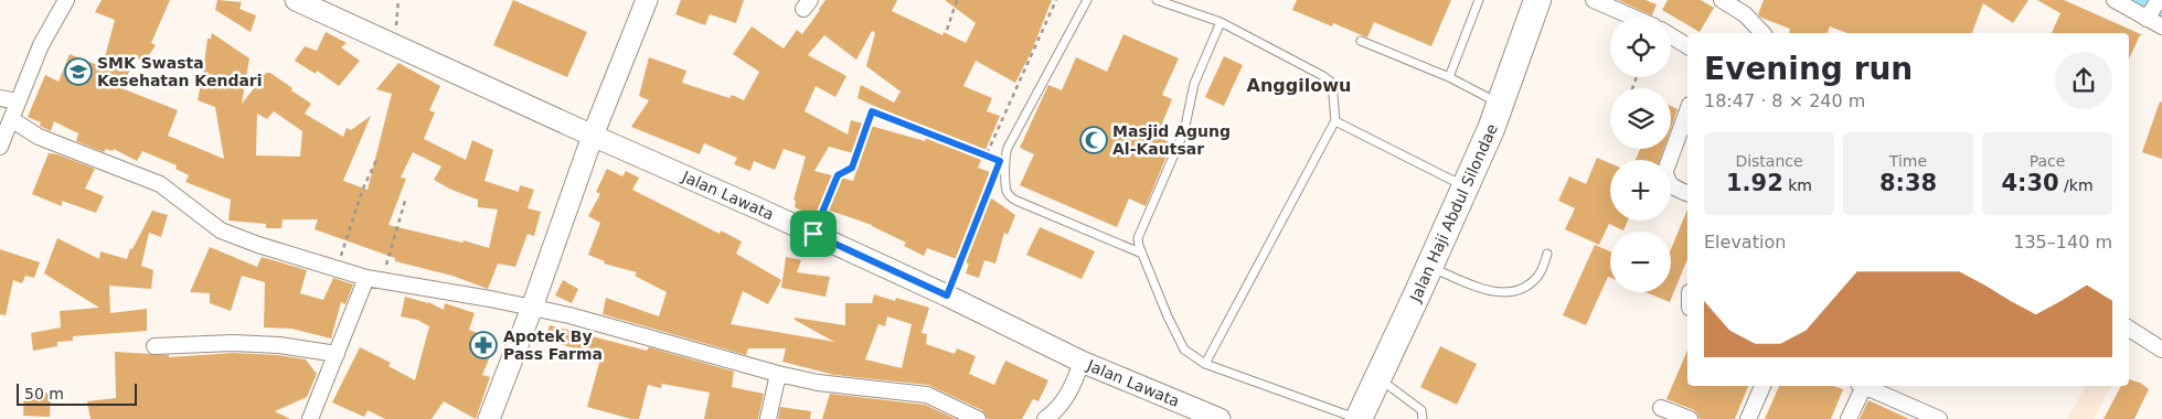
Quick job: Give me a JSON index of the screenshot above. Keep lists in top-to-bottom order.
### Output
{
  "streets": {
    "highway": ["Jalan Haji Abdul Silondae"],
    "street": ["Jalan Lawata"]
  },
  "districts": ["Anggilowu"],
  "places": {
    "school or university": ["SMK Swasta Kesehatan Kendari"],
    "mosque": ["Masjid Agung Al-Kautsar"],
    "pharmacy": ["Apotek By Pass Farma"]
  },
  "scale_bar": "50 m",
  "page": {
    "map_buttons": ["+", "−"],
    "heading": ["Evening run", "18:47 · 8 × 240 m"],
    "stats": [
      ["Distance", "1.92 km"],
      ["Time", "8:38"],
      ["Pace", "4:30 /km"]
    ],
    "chart": ["Elevation", "135–140 m"],
    "scale": "50 m"
  }
}
